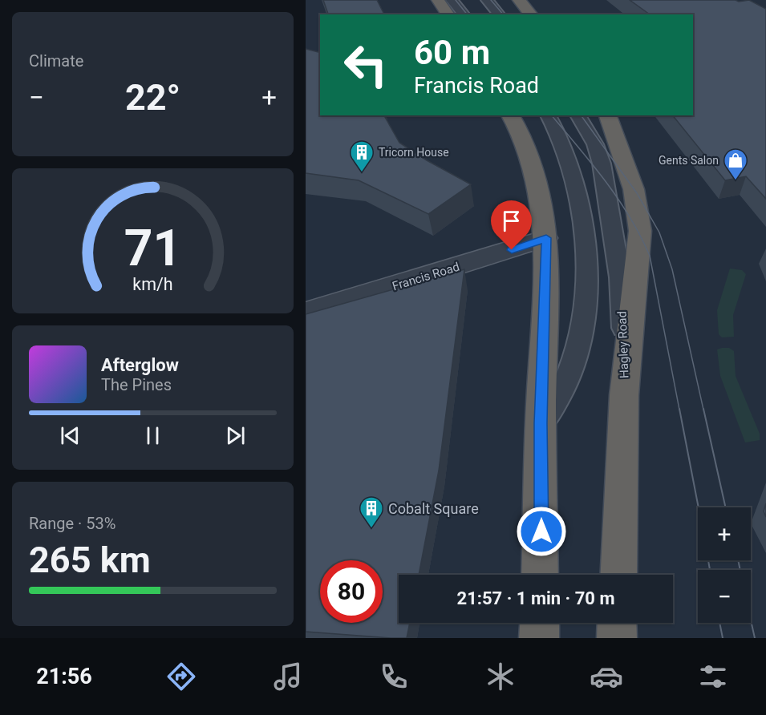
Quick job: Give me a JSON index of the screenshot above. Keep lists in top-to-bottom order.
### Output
{
  "streets": {
    "highway": ["Hagley Road"],
    "street": ["Francis Road"]
  },
  "places": {
    "building": ["Tricorn House", "Cobalt Square"],
    "shop": ["Gents Salon"]
  },
  "page": {
    "tile": [
      "Climate",
      ["Range · 53%", "265 km"]
    ],
    "turn": ["60 m", "Francis Road"],
    "heat": ["−", "22°", "+"],
    "song": ["Afterglow", "The Pines"],
    "map_buttons": ["+", "−"],
    "limit": "80",
    "trip": "21:57 · 1 min · 70 m",
    "tabs": "21:56",
    "gauge": ["71", "km/h"]
  }
}
